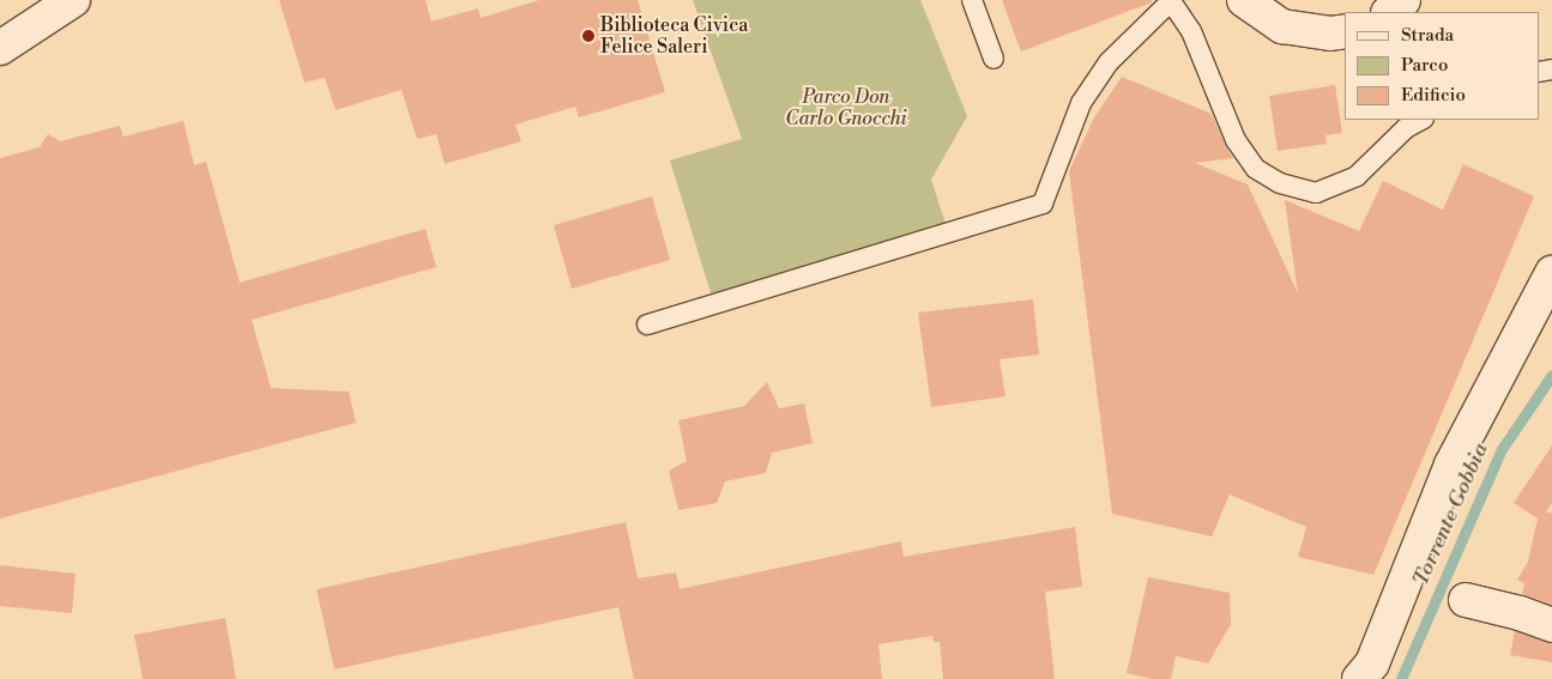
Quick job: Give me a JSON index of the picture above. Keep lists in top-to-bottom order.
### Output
{
  "water": ["Torrente Gobbia"],
  "parks": ["Parco Don Carlo Gnocchi"],
  "places": ["Biblioteca Civica Felice Saleri"],
  "legend": ["Strada", "Parco", "Edificio"]
}
